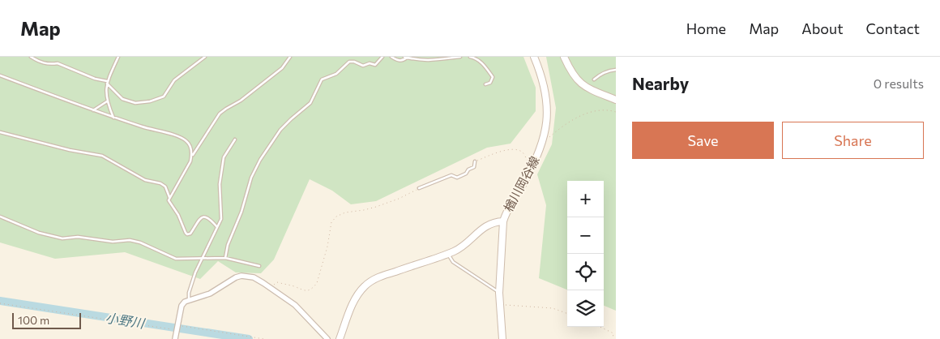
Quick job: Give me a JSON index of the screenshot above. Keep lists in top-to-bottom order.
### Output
{
  "streets": {
    "main road": ["楢川岡谷線"]
  },
  "water": ["小野川"],
  "scale_bar": "100 m",
  "page": {
    "header": "Map",
    "nav": [
      "Home",
      "Map",
      "About",
      "Contact"
    ],
    "heading": ["Nearby", "0 results"],
    "buttons": ["Save", "Share"],
    "map_buttons": ["+", "−"],
    "scale": "100 m"
  }
}
